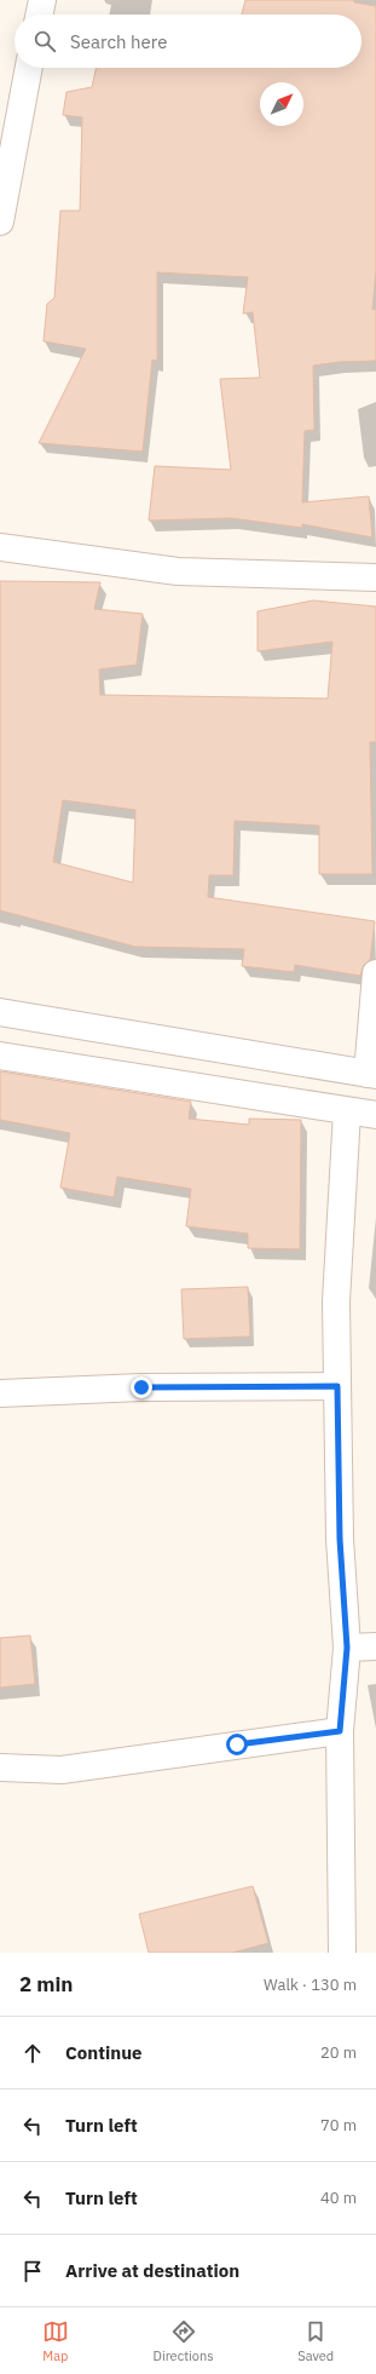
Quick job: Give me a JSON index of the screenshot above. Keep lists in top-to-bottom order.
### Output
{
  "north": "top right",
  "page": {
    "search": "Search here",
    "heading": ["2 min", "Walk · 130 m"],
    "list": [
      ["Continue", "20 m"],
      ["Turn left", "70 m"],
      ["Turn left", "40 m"],
      "Arrive at destination"
    ],
    "nav": ["Map", "Directions", "Saved"]
  }
}
